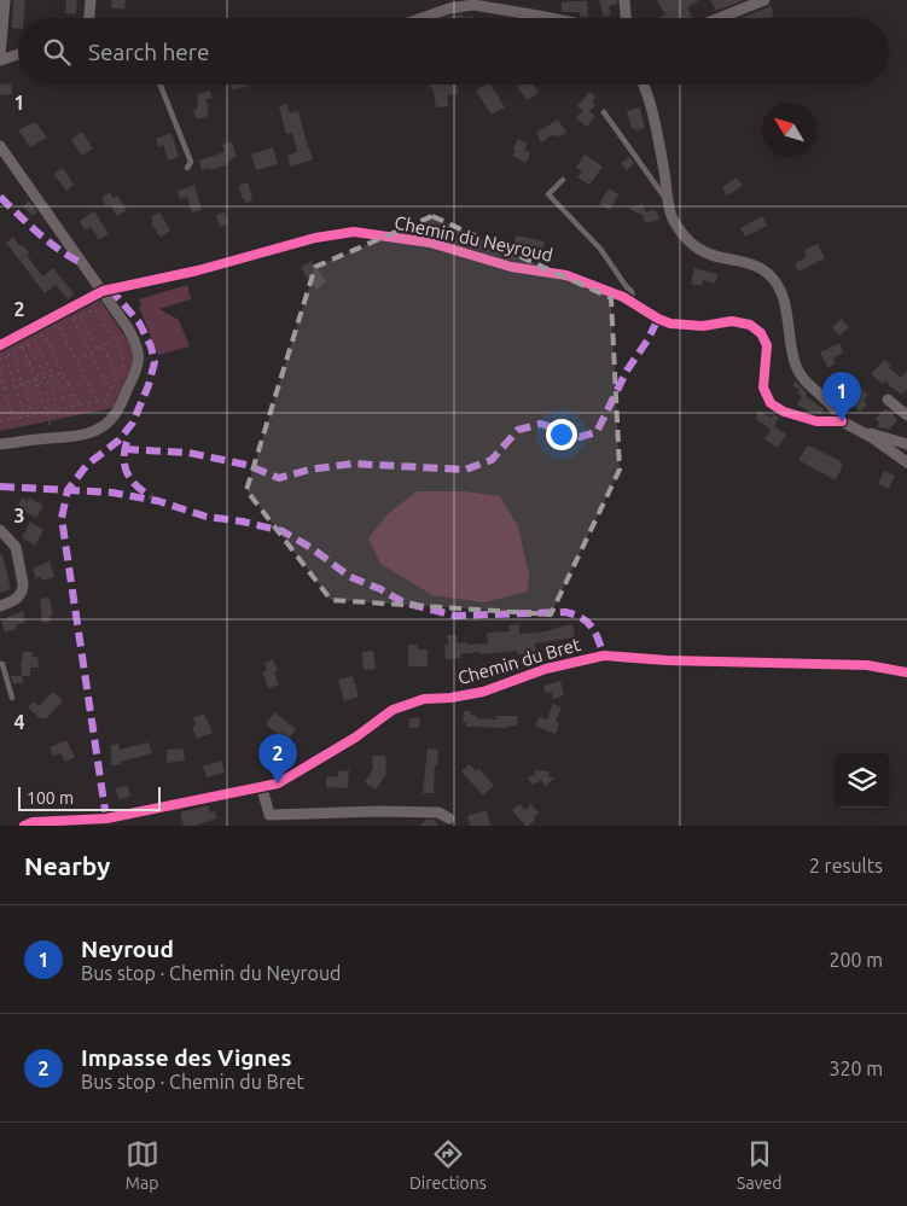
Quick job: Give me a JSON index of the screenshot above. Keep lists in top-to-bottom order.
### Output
{
  "streets": {
    "street": ["Chemin du Neyroud", "Chemin du Bret"]
  },
  "scale_bar": "100 m",
  "north": "top left",
  "page": {
    "search": "Search here",
    "pins": ["1", "2"],
    "scale": "100 m",
    "heading": ["Nearby", "2 results"],
    "list": [
      {
        "mark": "1",
        "name": "Neyroud",
        "note": "Bus stop · Chemin du Neyroud",
        "value": "200 m"
      },
      {
        "mark": "2",
        "name": "Impasse des Vignes",
        "note": "Bus stop · Chemin du Bret",
        "value": "320 m"
      }
    ],
    "nav": ["Map", "Directions", "Saved"]
  },
  "grid": {
    "rows": [
      "1",
      "2",
      "3",
      "4"
    ]
  }
}
